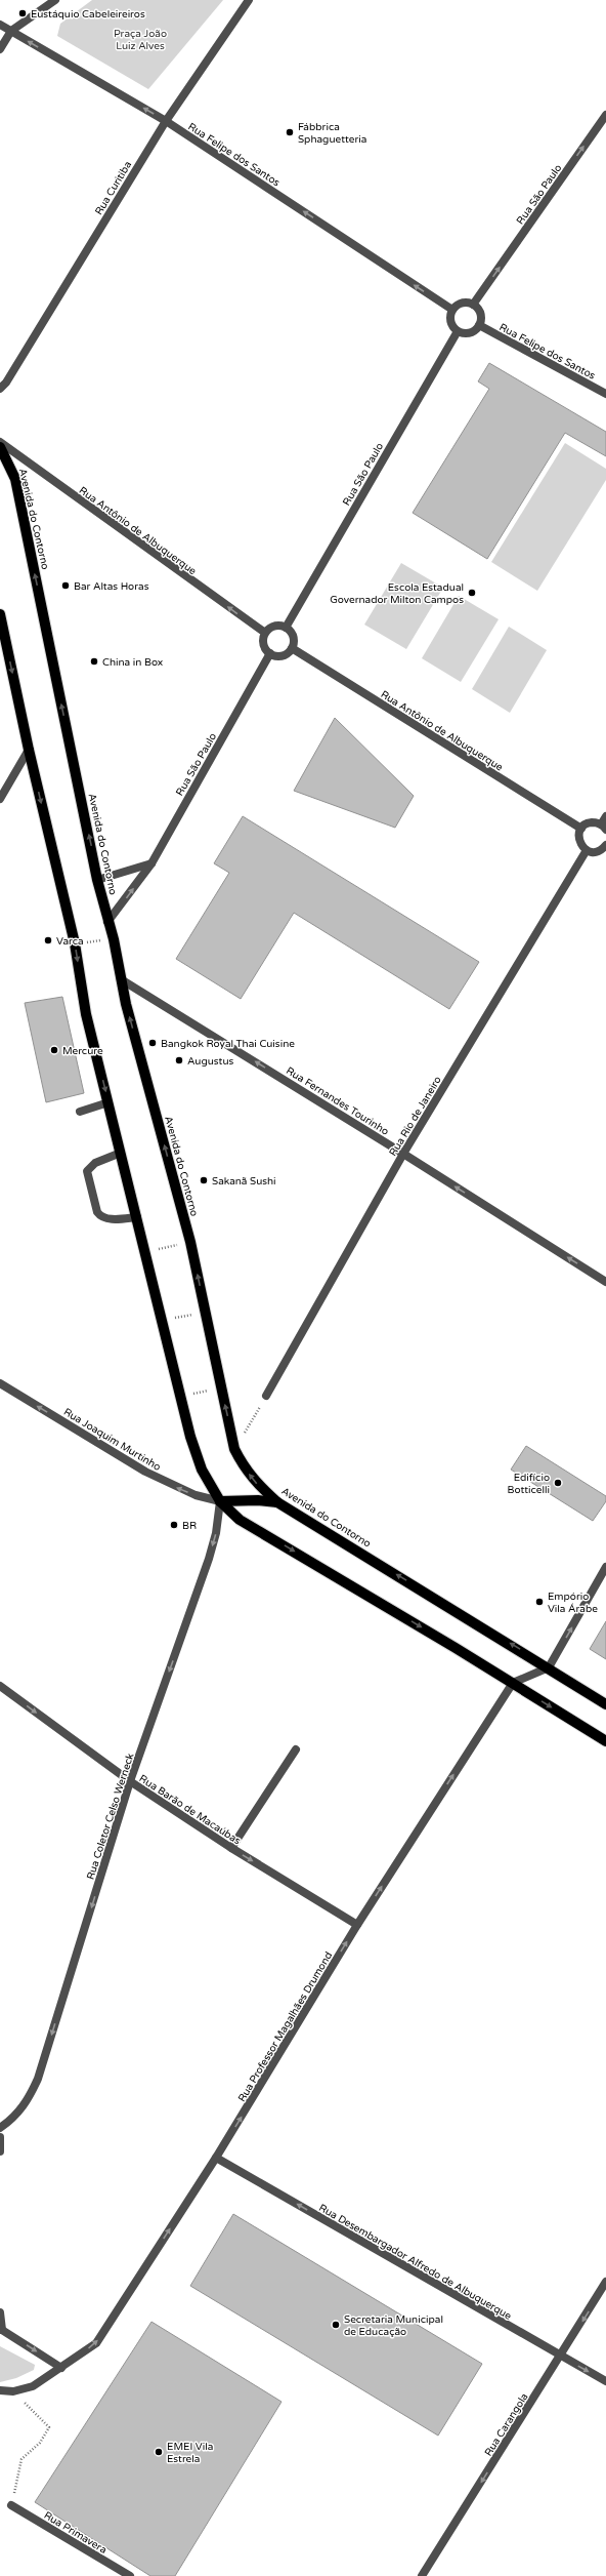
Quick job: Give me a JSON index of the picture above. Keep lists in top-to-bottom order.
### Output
{
  "streets": {
    "main road": ["Avenida do Contorno"],
    "street": [
      "Rua Felipe dos Santos",
      "Rua Curitiba",
      "Rua São Paulo",
      "Rua Antônio de Albuquerque",
      "Rua Fernandes Tourinho",
      "Rua Rio de Janeiro",
      "Rua Joaquim Murtinho",
      "Rua Barão de Macaúbas",
      "Rua Coletor Celso Werneck",
      "Rua Professor Magalhães Drumond",
      "Rua Desembargador Alfredo de Albuquerque",
      "Rua Carangola",
      "Rua Primavera"
    ]
  },
  "crossings": [
    ["Rua Felipe dos Santos", "Rua Curitiba"],
    ["Rua Felipe dos Santos", "Rua São Paulo"],
    ["Rua São Paulo", "Avenida do Contorno"],
    ["Rua São Paulo", "Rua Antônio de Albuquerque"],
    ["Avenida do Contorno", "Rua Fernandes Tourinho"],
    ["Rua Fernandes Tourinho", "Rua Rio de Janeiro"],
    ["Rua Joaquim Murtinho", "Rua Coletor Celso Werneck"],
    ["Rua Barão de Macaúbas", "Rua Coletor Celso Werneck"],
    ["Rua Barão de Macaúbas", "Rua Professor Magalhães Drumond"],
    ["Rua Professor Magalhães Drumond", "Rua Desembargador Alfredo de Albuquerque"],
    ["Rua Desembargador Alfredo de Albuquerque", "Rua Carangola"]
  ],
  "one_way": [
    "Rua Felipe dos Santos",
    "Rua Antônio de Albuquerque",
    "Rua Fernandes Tourinho",
    "Rua Joaquim Murtinho",
    "Rua Barão de Macaúbas",
    "Rua Coletor Celso Werneck",
    "Rua Professor Magalhães Drumond",
    "Rua Carangola"
  ],
  "parks": ["Praça João Luiz Alves"],
  "places": [
    "Eustáquio Cabeleireiros",
    "Fábbrica Sphaguetteria",
    "Bar Altas Horas",
    "Escola Estadual Governador Milton Campos",
    "China in Box",
    "Varca",
    "Bangkok Royal Thai Cuisine",
    "Mercure",
    "Augustus",
    "Sakanã Sushi",
    "Edifício Botticelli",
    "BR",
    "Empório Vila Árabe",
    "Secretaria Municipal de Educação",
    "EMEI Vila Estrela"
  ]
}
